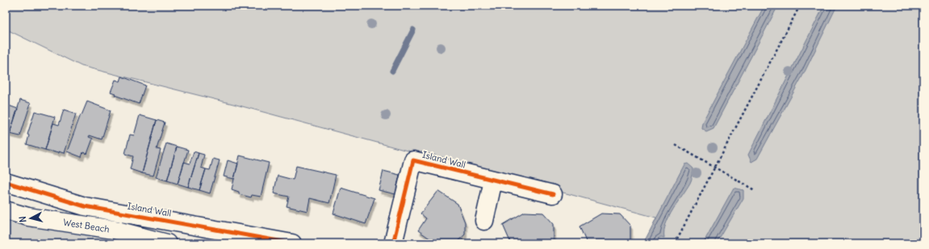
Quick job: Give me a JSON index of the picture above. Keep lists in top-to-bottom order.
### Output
{
  "streets": {
    "street": ["Island Wall", "West Beach"]
  },
  "north": "left"
}
